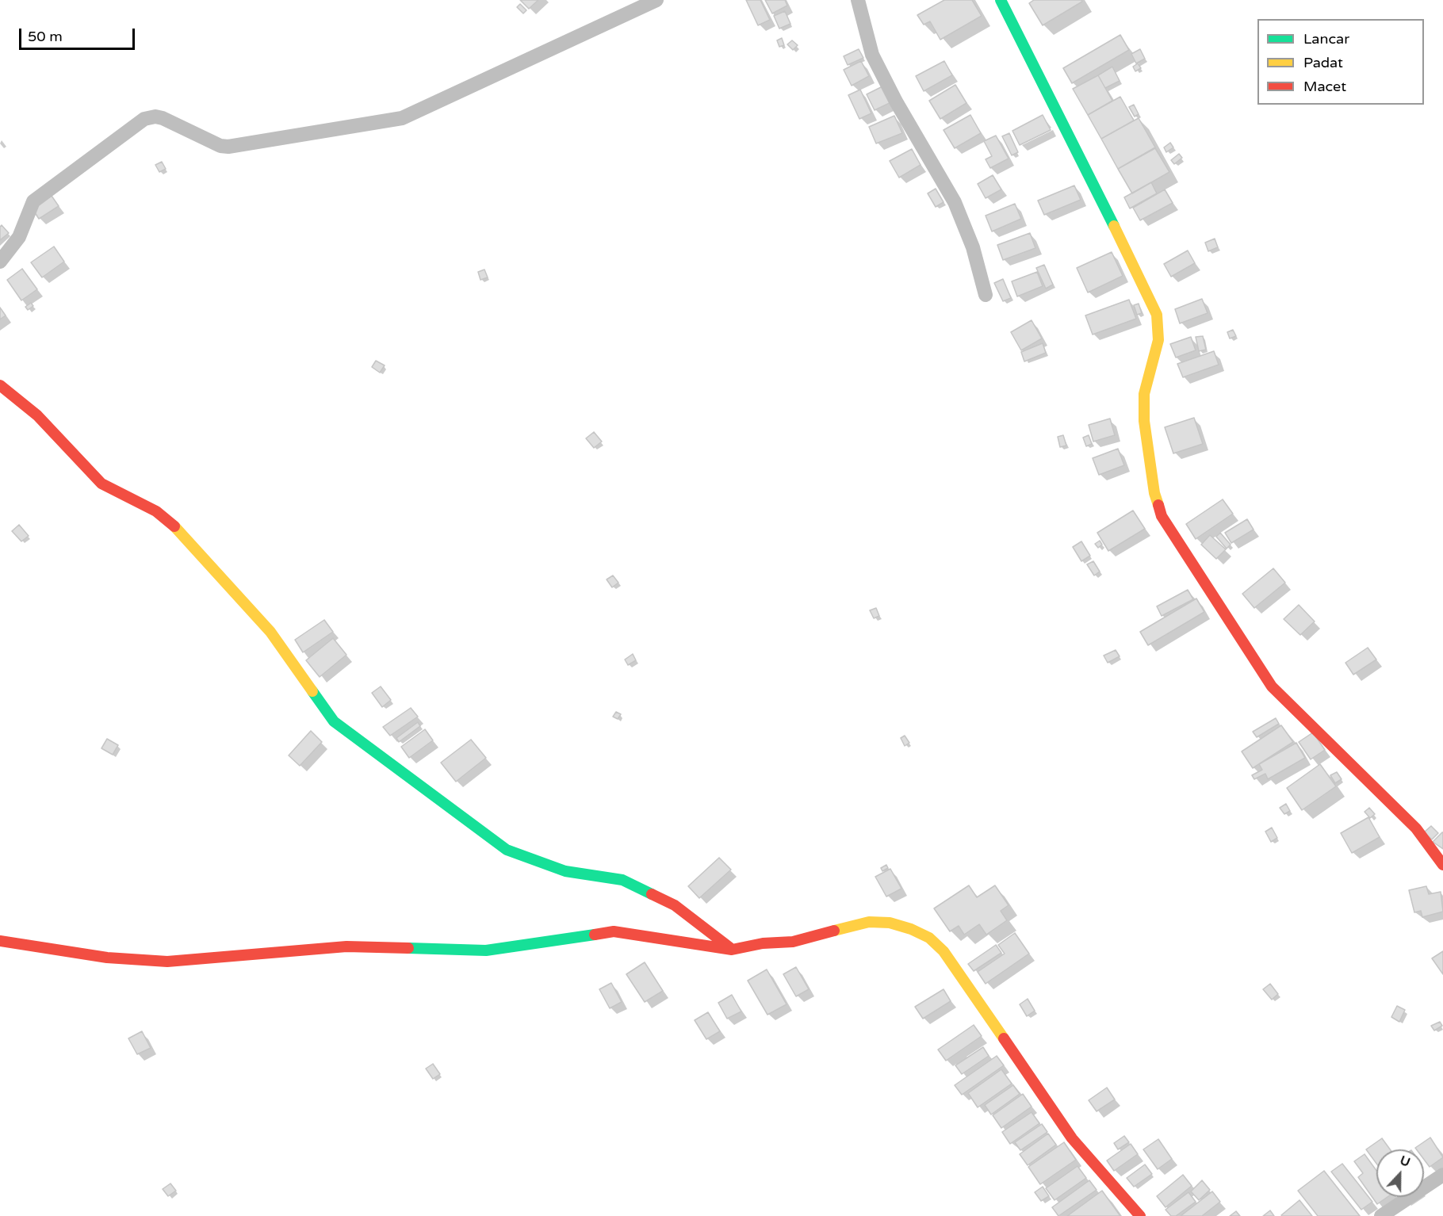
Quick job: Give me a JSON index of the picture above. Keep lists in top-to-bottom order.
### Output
{
  "legend": ["Lancar", "Padat", "Macet"],
  "scale_bar": "50 m",
  "north": "top"
}
